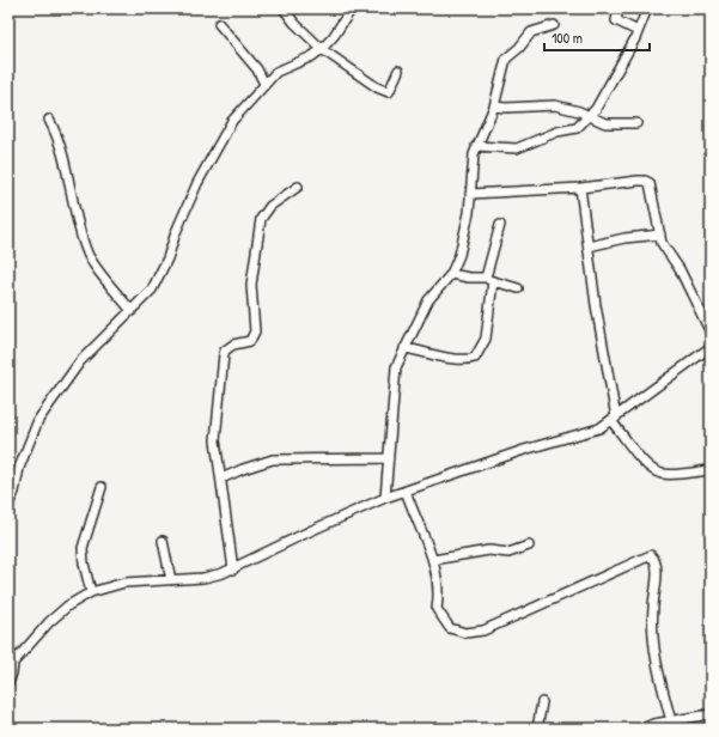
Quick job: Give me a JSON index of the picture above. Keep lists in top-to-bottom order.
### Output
{
  "scale_bar": "100 m"
}
